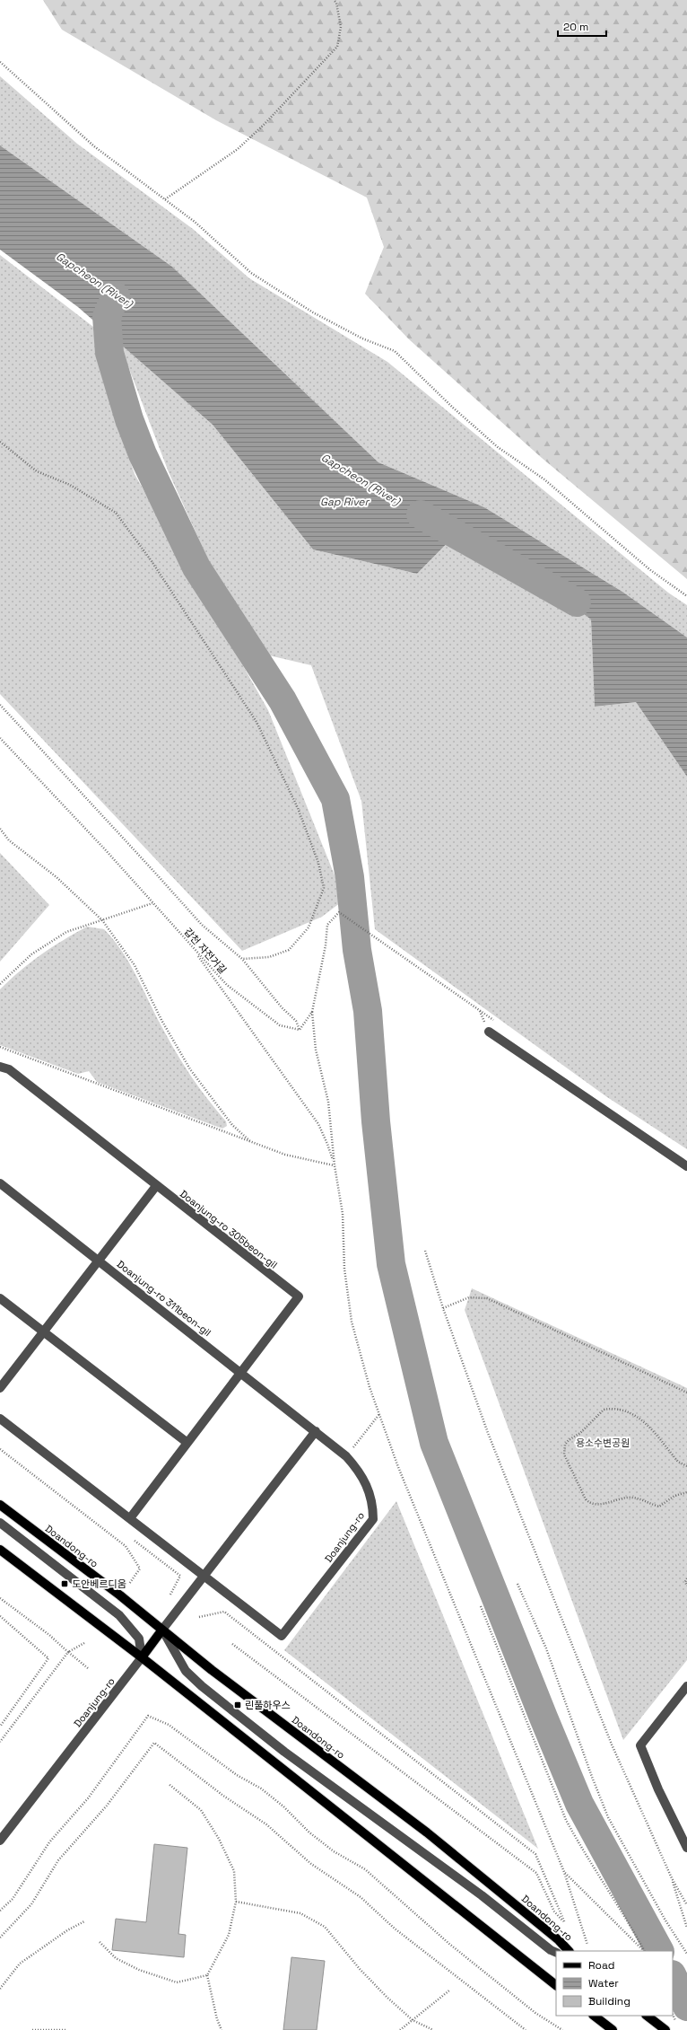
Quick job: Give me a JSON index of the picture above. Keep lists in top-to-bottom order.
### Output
{
  "streets": {
    "main road": ["Doanjung-ro", "Doandong-ro"],
    "street": ["Doanjung-ro 305beon-gil", "Doanjung-ro 311beon-gil"],
    "path": ["갑천 자전거길"]
  },
  "crossings": [
    ["Doanjung-ro 305beon-gil", "Doanjung-ro 311beon-gil"],
    ["Doanjung-ro 311beon-gil", "Doanjung-ro"],
    ["Doanjung-ro", "Doandong-ro"]
  ],
  "water": ["Gapcheon (River)", "Gap River"],
  "parks": ["용소수변공원"],
  "places": {
    "transit": ["도안베르디움", "린풀하우스"]
  },
  "legend": ["Road", "Water", "Building"],
  "scale_bar": "20 m"
}
